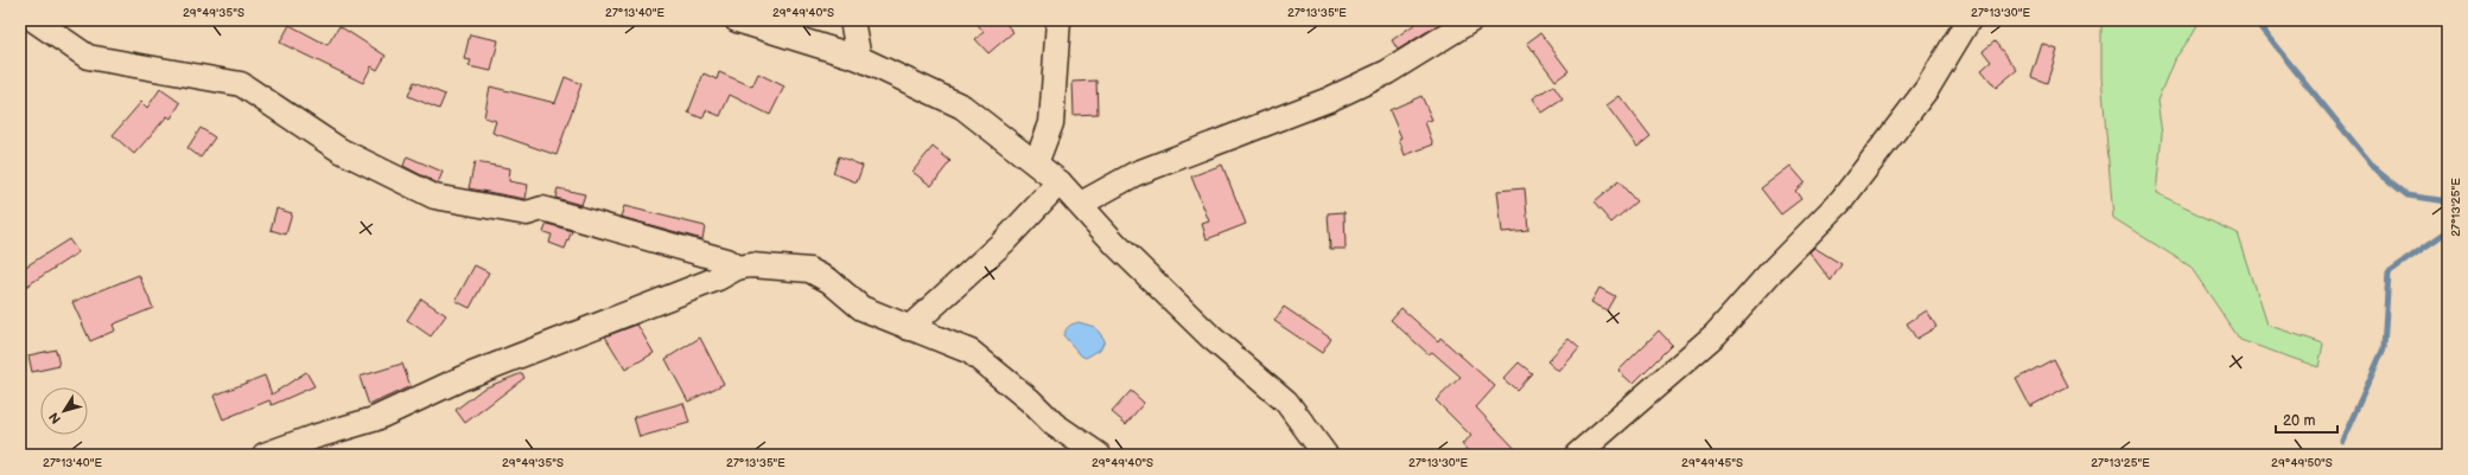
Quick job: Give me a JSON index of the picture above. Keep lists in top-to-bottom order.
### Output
{
  "scale_bar": "20 m",
  "north": "bottom left",
  "coordinates": [
    "29°49'35\"S",
    "27°13'40\"E",
    "29°49'40\"S",
    "27°13'35\"E",
    "27°13'30\"E",
    "27°13'25\"E",
    "29°49'45\"S",
    "29°49'50\"S"
  ]
}
